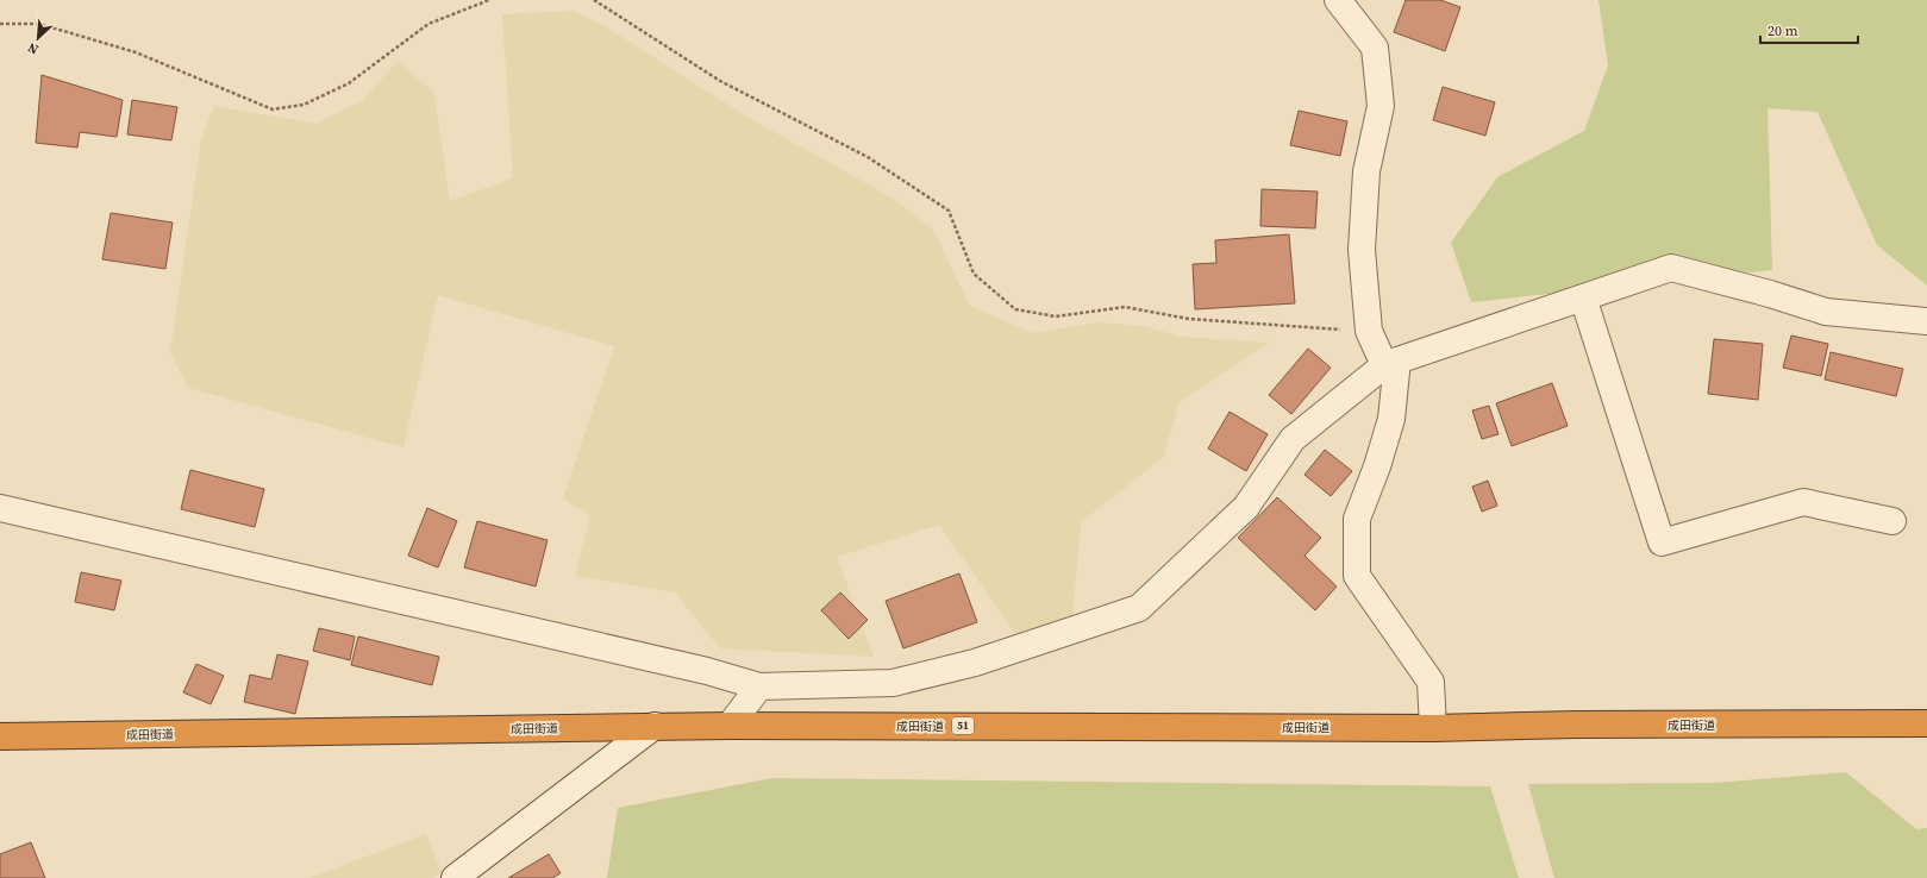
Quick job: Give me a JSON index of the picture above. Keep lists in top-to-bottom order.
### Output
{
  "streets": {
    "highway": ["成田街道", "51"]
  },
  "scale_bar": "20 m",
  "north": "bottom left"
}
